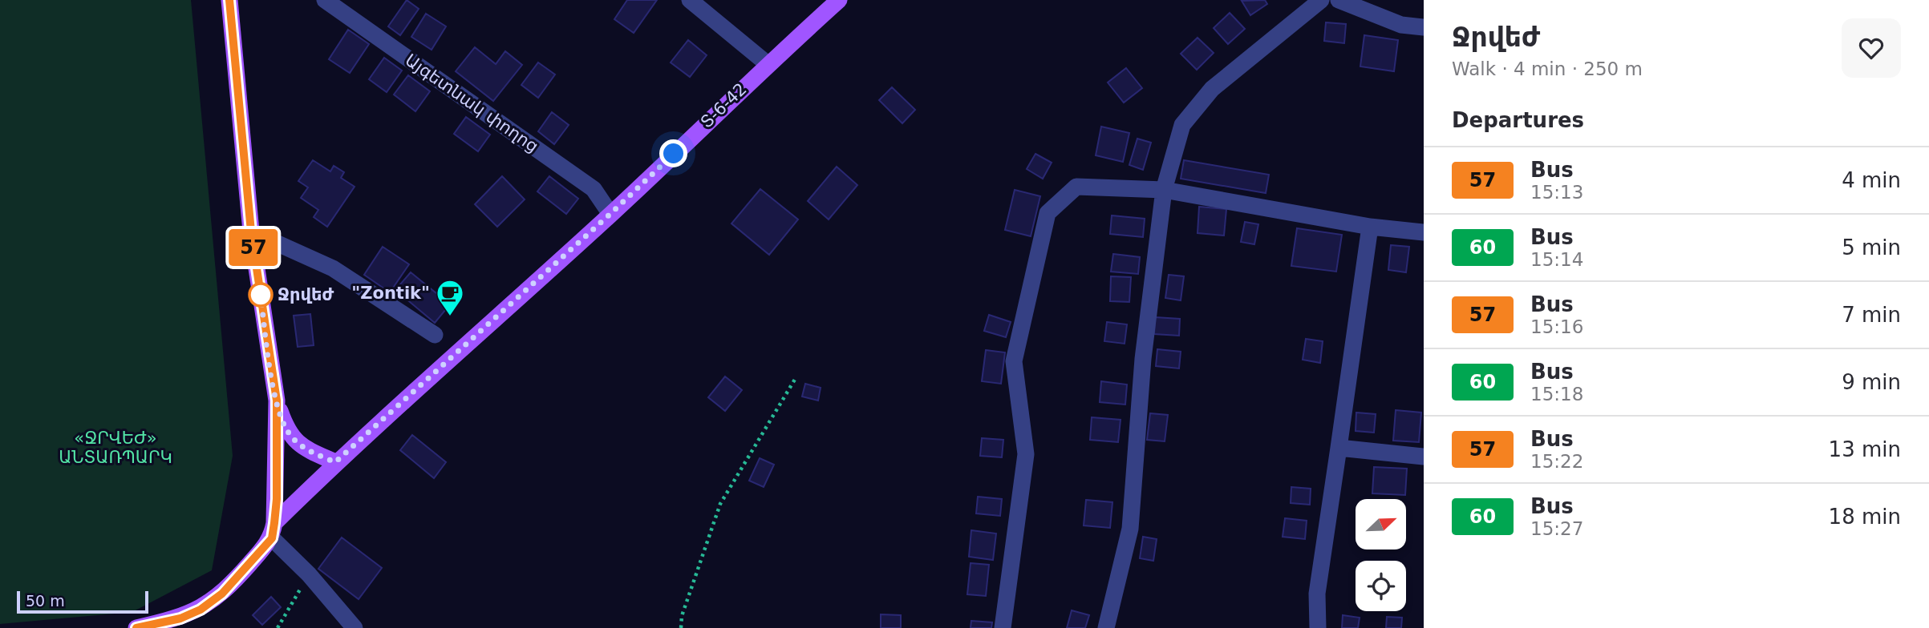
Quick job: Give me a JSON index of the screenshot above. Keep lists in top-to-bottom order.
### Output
{
  "streets": {
    "main road": ["Տ-6-42"],
    "street": ["Այգետնակ փողոց"]
  },
  "crossings": [
    ["Այգետնակ փողոց", "Տ-6-42"]
  ],
  "parks": ["«ՋՐՎԵԺ» ԱՆՏԱՌՊԱՐԿ"],
  "places": {
    "other": ["Ջրվեժ"],
    "cafe": ["\"Zontik\""]
  },
  "lines": ["bus line 57"],
  "scale_bar": "50 m",
  "north": "top right",
  "page": {
    "on_map": "57",
    "heading": [
      ["Ջրվեժ", "Walk · 4 min · 250 m"],
      "Departures"
    ],
    "list": [
      {
        "mark": "57",
        "name": "Bus",
        "note": "15:13",
        "value": "4 min"
      },
      {
        "mark": "60",
        "name": "Bus",
        "note": "15:14",
        "value": "5 min"
      },
      {
        "mark": "57",
        "name": "Bus",
        "note": "15:16",
        "value": "7 min"
      },
      {
        "mark": "60",
        "name": "Bus",
        "note": "15:18",
        "value": "9 min"
      },
      {
        "mark": "57",
        "name": "Bus",
        "note": "15:22",
        "value": "13 min"
      },
      {
        "mark": "60",
        "name": "Bus",
        "note": "15:27",
        "value": "18 min"
      }
    ],
    "scale": "50 m"
  }
}
